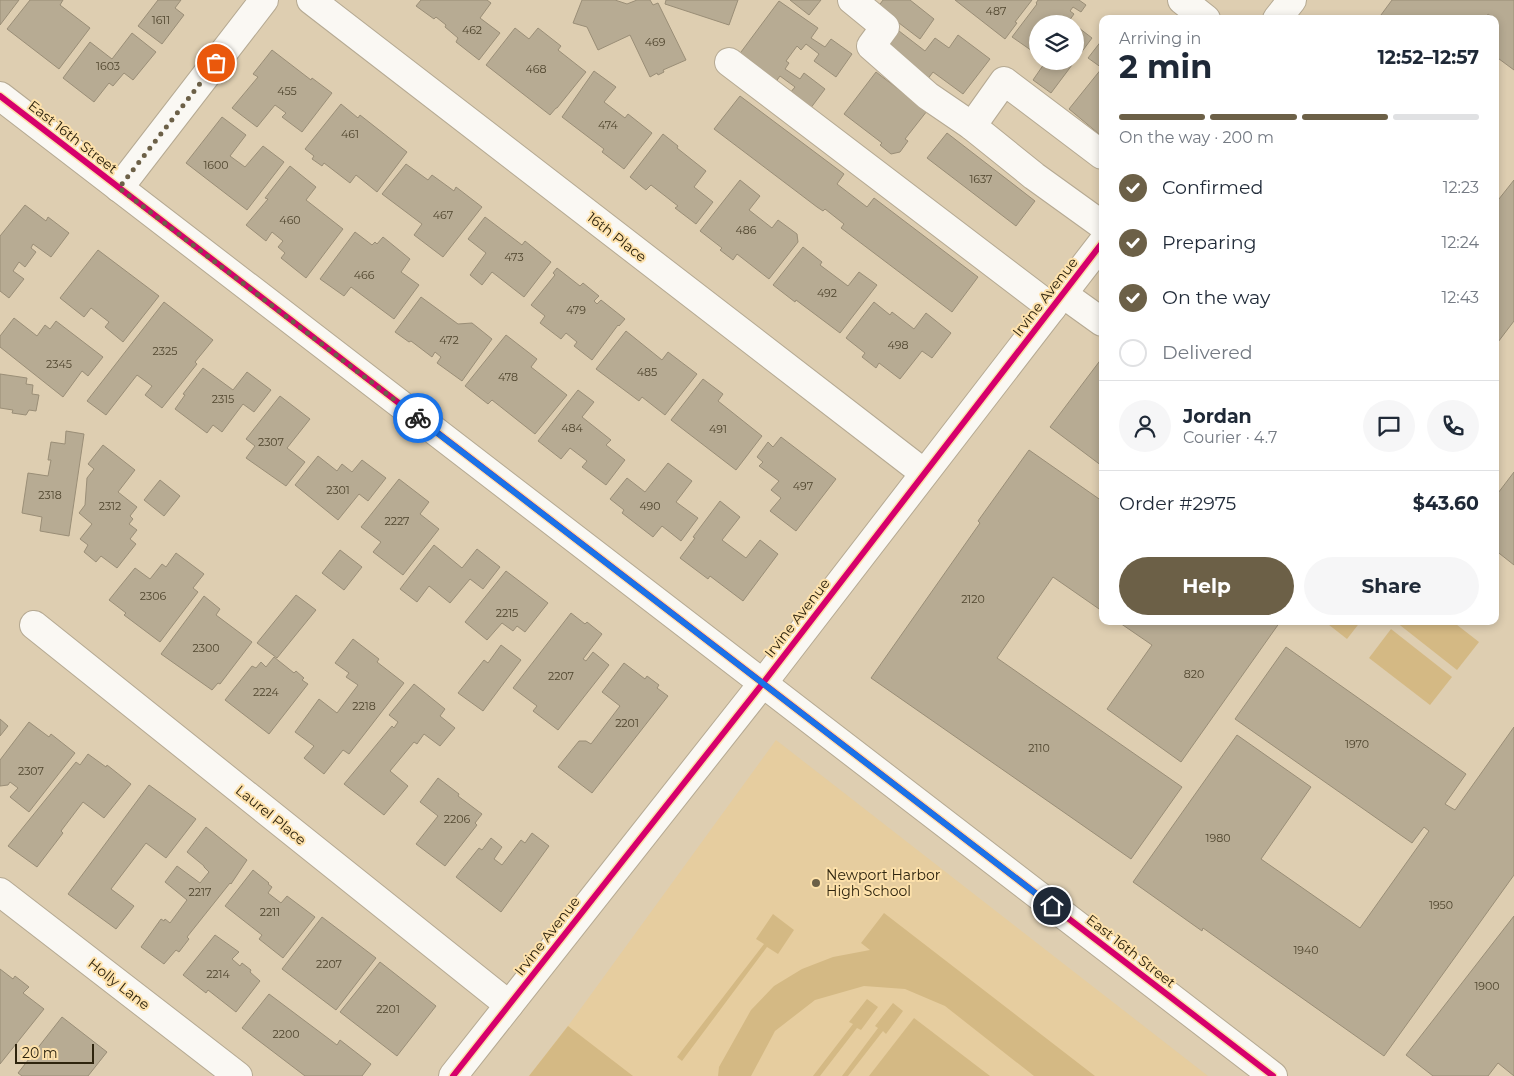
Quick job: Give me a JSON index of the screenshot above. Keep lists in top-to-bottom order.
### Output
{
  "streets": {
    "street": [
      "East 16th Street",
      "16th Place",
      "Irvine Avenue",
      "Laurel Place",
      "Holly Lane"
    ]
  },
  "crossings": [
    ["East 16th Street", "Irvine Avenue"],
    ["16th Place", "Irvine Avenue"],
    ["Irvine Avenue", "Laurel Place"]
  ],
  "places": ["Newport Harbor High School"],
  "house_numbers": [
    "487",
    "1611",
    "462",
    "469",
    "1603",
    "468",
    "455",
    "474",
    "461",
    "1600",
    "1637",
    "467",
    "460",
    "486",
    "473",
    "466",
    "492",
    "479",
    "472",
    "498",
    "2325",
    "2345",
    "485",
    "478",
    "2315",
    "484",
    "491",
    "2307",
    "497",
    "2301",
    "2318",
    "2312",
    "490",
    "2227",
    "2306",
    "2120",
    "2215",
    "2300",
    "820",
    "2207",
    "2224",
    "2218",
    "2201",
    "1970",
    "2110",
    "2307",
    "2206",
    "1980",
    "2217",
    "1950",
    "2211",
    "1940",
    "2207",
    "2214",
    "1900",
    "2201",
    "2200"
  ],
  "scale_bar": "20 m",
  "page": {
    "heading": ["2 min", "Arriving in", "12:52–12:57"],
    "panel": [
      "Jordan",
      "Courier · 4.7",
      "Order #2975",
      "$43.60"
    ],
    "bar": "On the way · 200 m",
    "list": [
      ["Confirmed", "12:23"],
      ["Preparing", "12:24"],
      ["On the way", "12:43"],
      "Delivered"
    ],
    "buttons": ["Help", "Share"],
    "scale": "20 m"
  }
}
